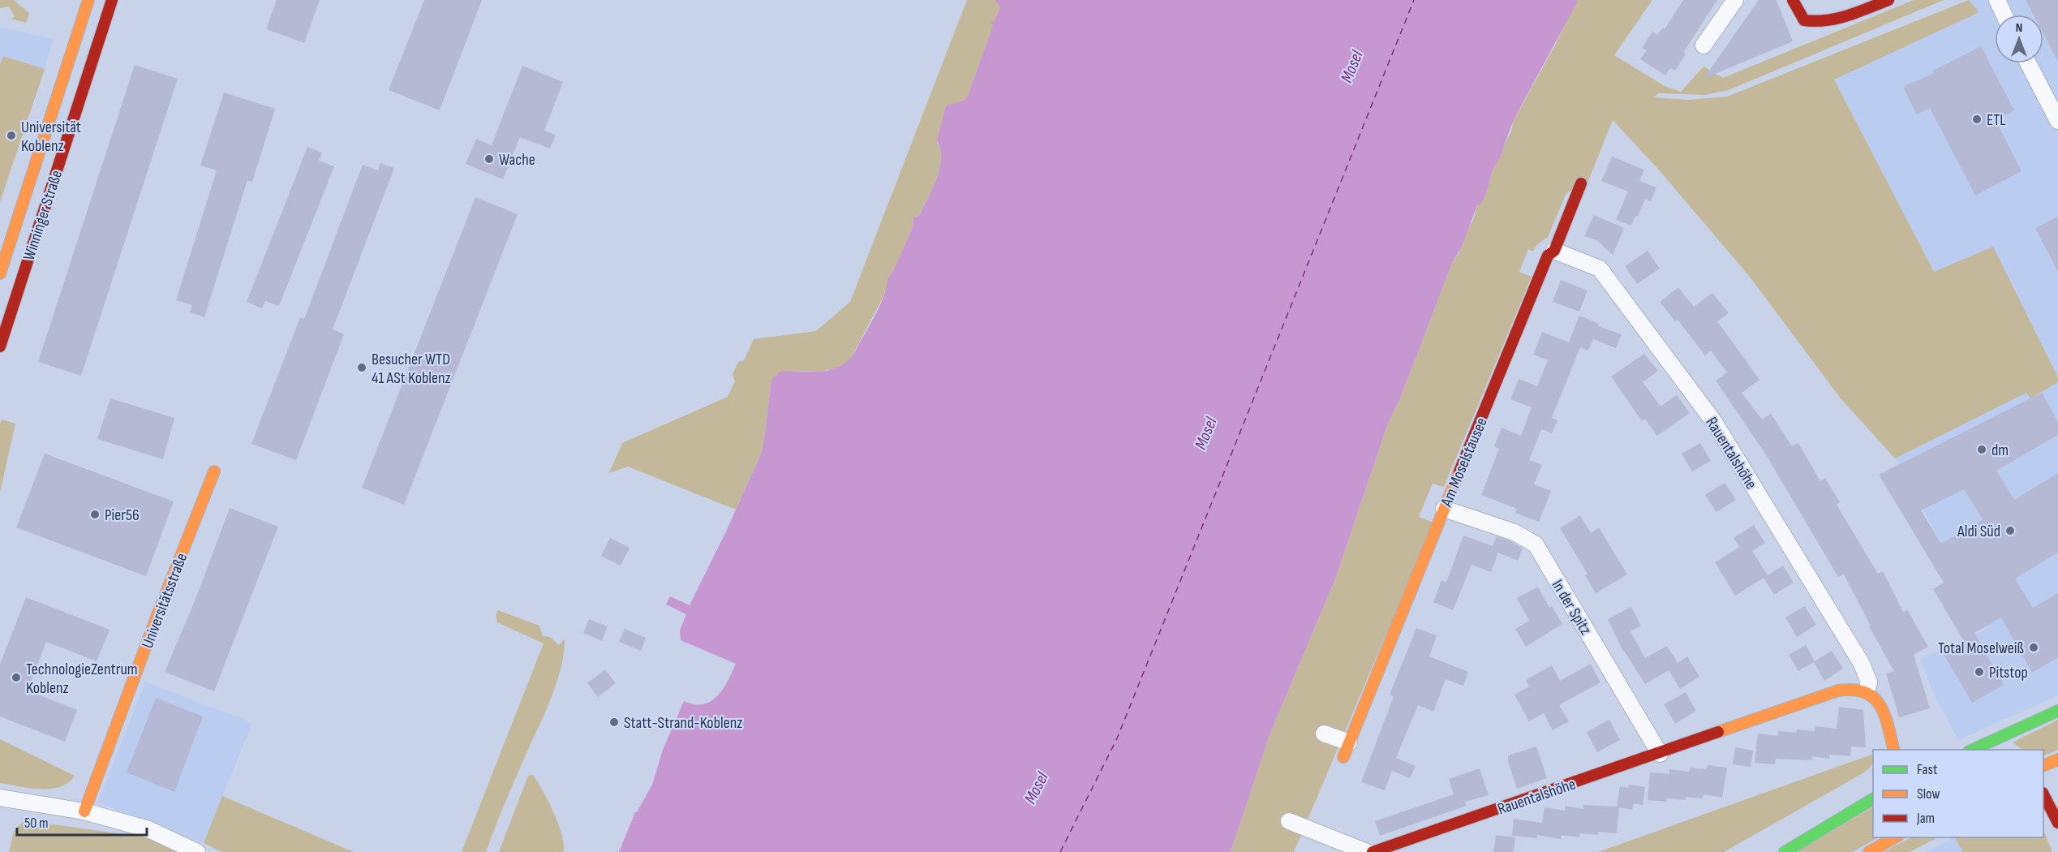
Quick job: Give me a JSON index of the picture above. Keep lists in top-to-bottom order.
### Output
{
  "streets": {
    "street": [
      "Winninger Straße",
      "Rauentalshöhe",
      "Am Moselstausee",
      "Universitätsstraße",
      "In der Spitz"
    ]
  },
  "crossings": [
    ["Rauentalshöhe", "Am Moselstausee"],
    ["Rauentalshöhe", "In der Spitz"],
    ["Am Moselstausee", "In der Spitz"]
  ],
  "water": ["Mosel"],
  "places": [
    "ETL",
    "Universität Koblenz",
    "Wache",
    "Besucher WTD 41 ASt Koblenz",
    "dm",
    "Pier56",
    "Aldi Süd",
    "Total Moselweiß",
    "Pitstop",
    "TechnologieZentrum Koblenz",
    "Statt-Strand-Koblenz"
  ],
  "legend": ["Fast", "Slow", "Jam"],
  "scale_bar": "50 m",
  "north": "top"
}
